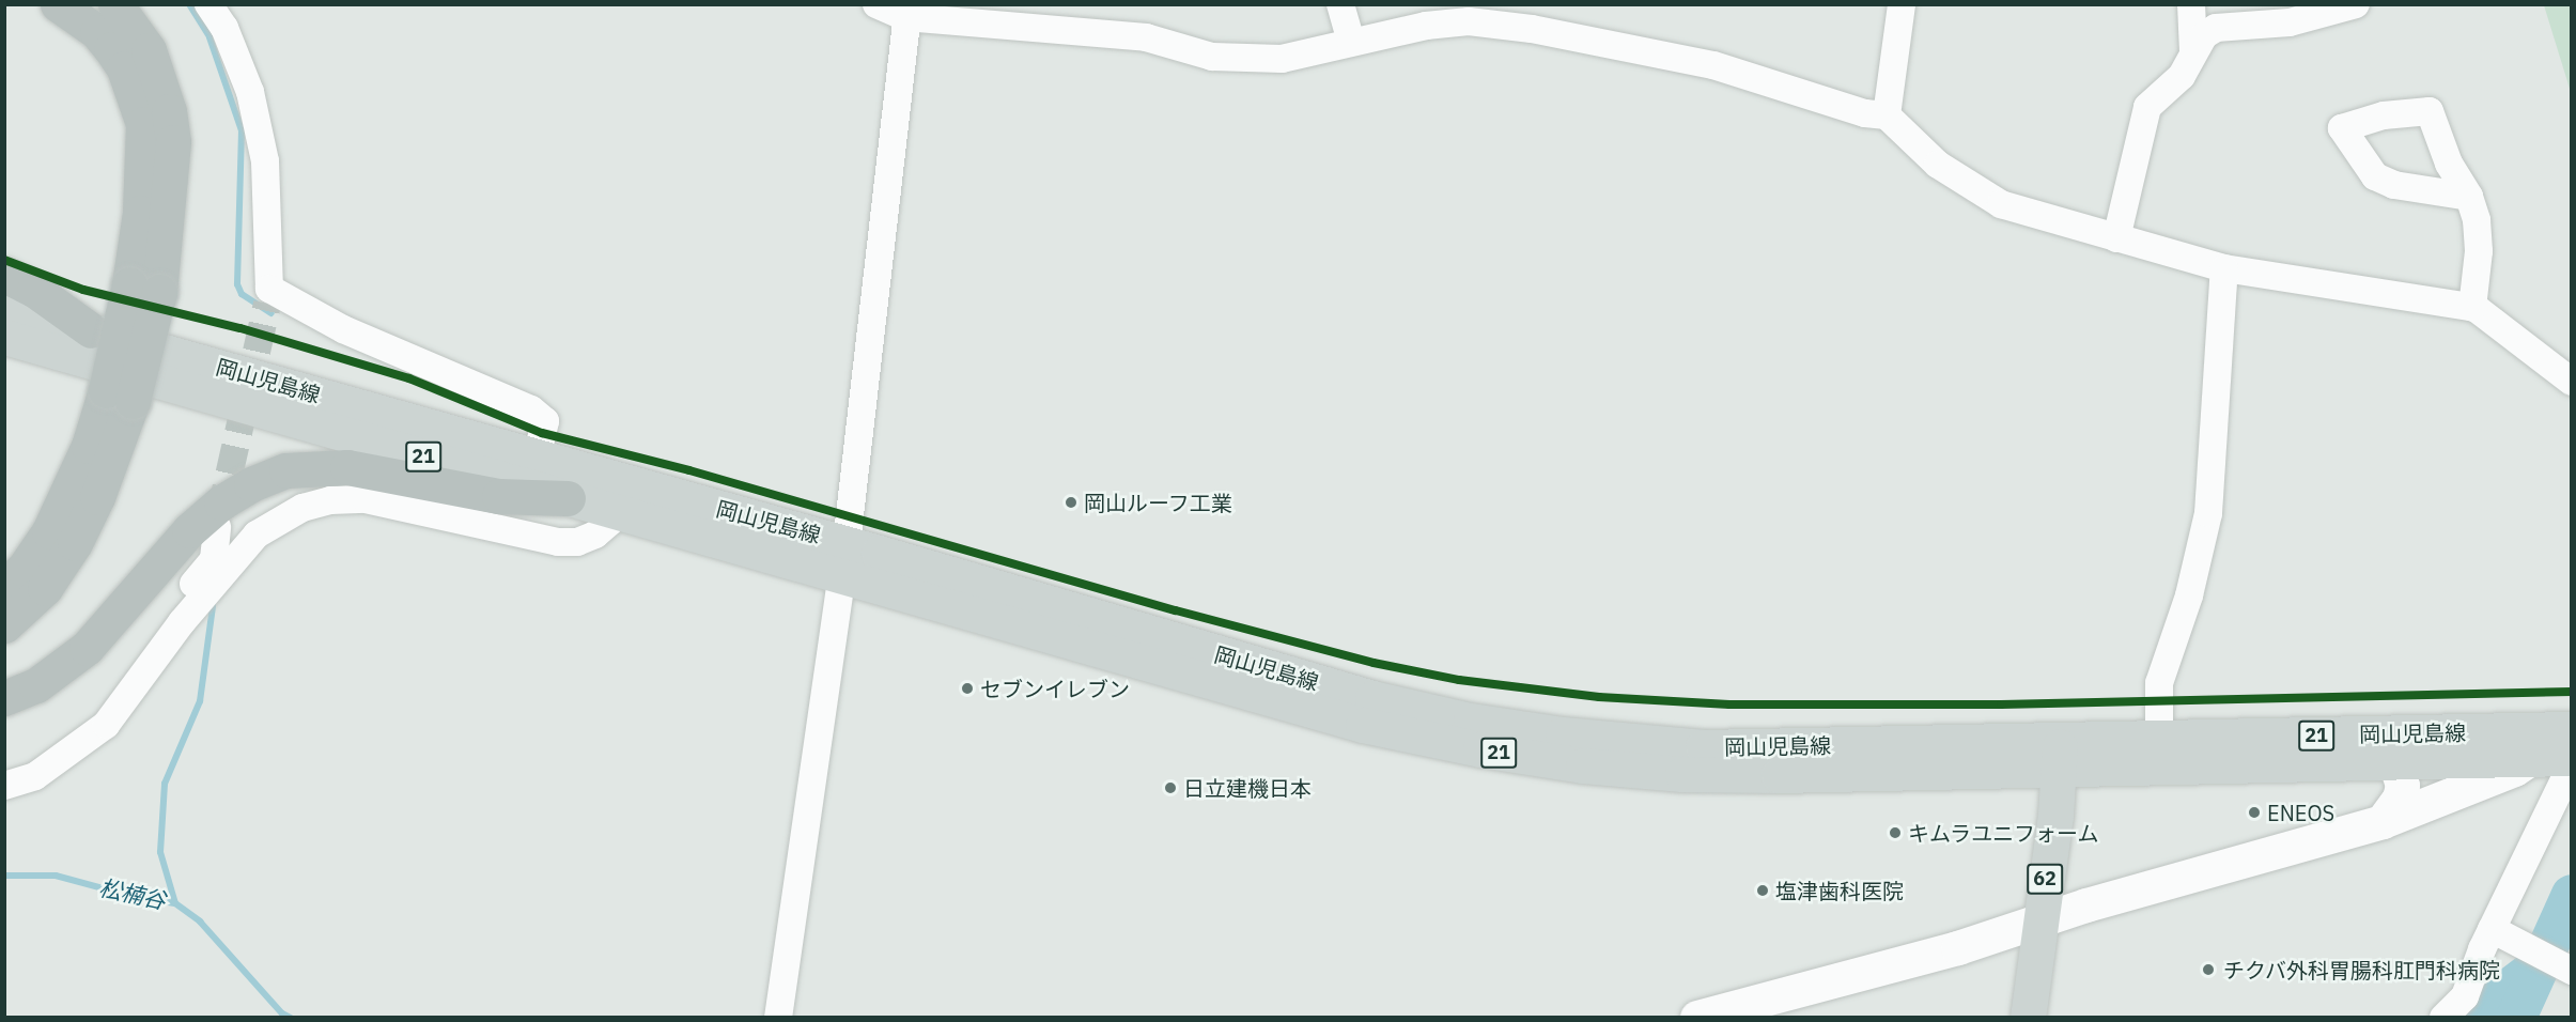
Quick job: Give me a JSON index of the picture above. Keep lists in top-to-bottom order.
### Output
{
  "streets": {
    "main road": ["岡山児島線", "21", "62"]
  },
  "crossings": [
    ["岡山児島線", "62"]
  ],
  "water": ["松楠谷"],
  "places": [
    "岡山ルーフ工業",
    "セブンイレブン",
    "日立建機日本",
    "ENEOS",
    "キムラユニフォーム",
    "塩津歯科医院",
    "チクバ外科胃腸科肛門科病院"
  ]
}
